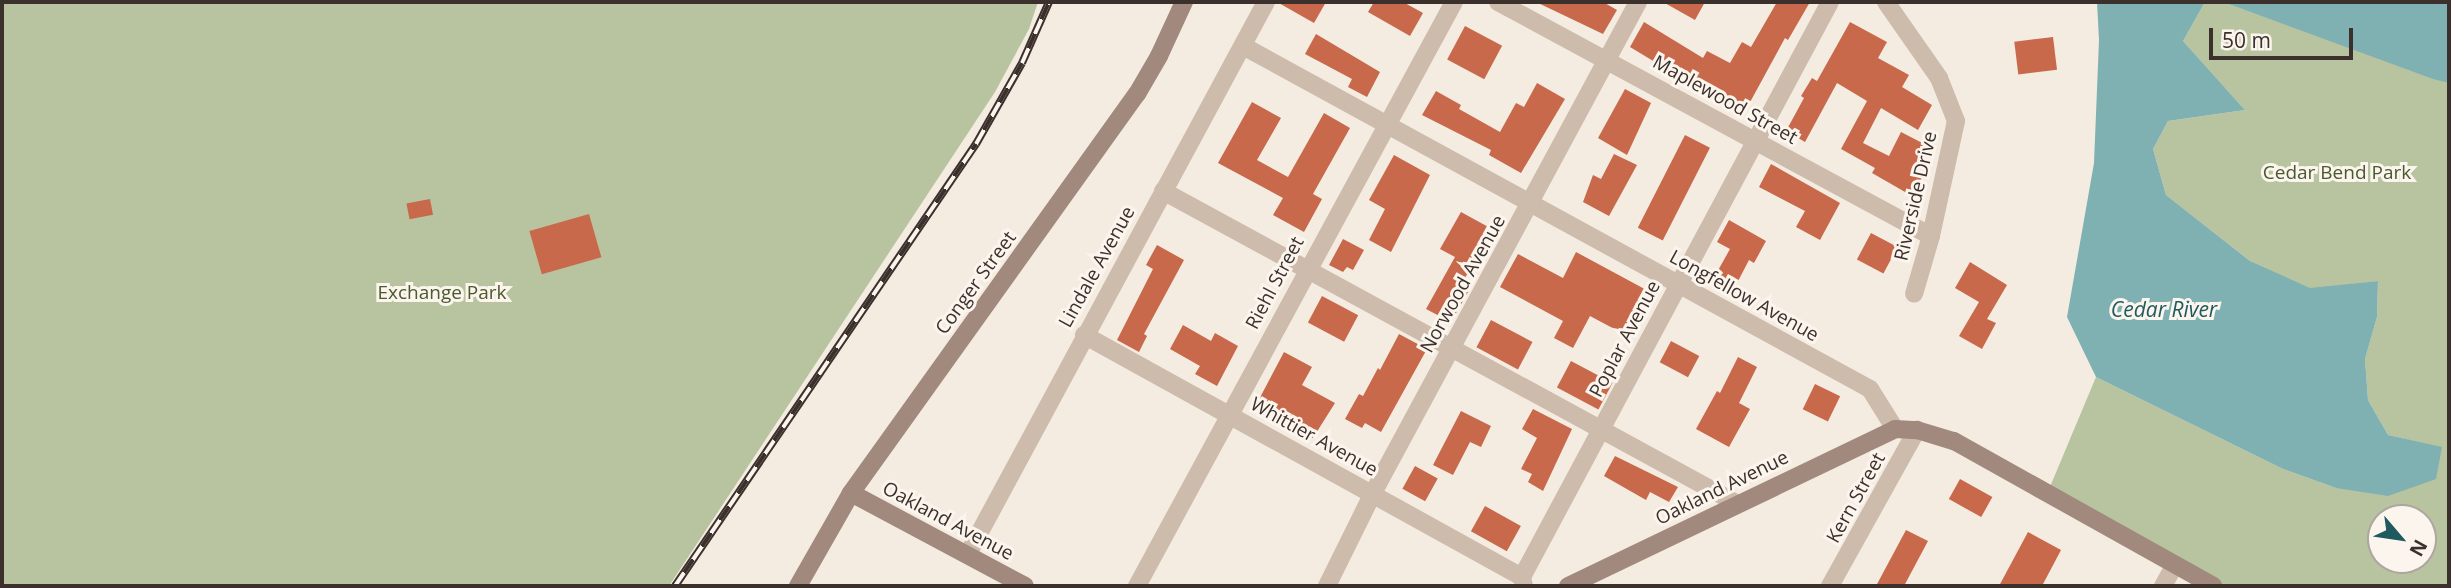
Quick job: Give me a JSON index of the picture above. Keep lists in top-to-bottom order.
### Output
{
  "streets": {
    "street": [
      "Maplewood Street",
      "Riverside Drive",
      "Lindale Avenue",
      "Conger Street",
      "Riehl Street",
      "Norwood Avenue",
      "Longfellow Avenue",
      "Poplar Avenue",
      "Whittier Avenue",
      "Oakland Avenue",
      "Kern Street"
    ]
  },
  "crossings": [
    ["Maplewood Street", "Riverside Drive"],
    ["Maplewood Street", "Norwood Avenue"],
    ["Maplewood Street", "Poplar Avenue"],
    ["Lindale Avenue", "Longfellow Avenue"],
    ["Lindale Avenue", "Whittier Avenue"],
    ["Lindale Avenue", "Oakland Avenue"],
    ["Conger Street", "Oakland Avenue"],
    ["Riehl Street", "Longfellow Avenue"],
    ["Riehl Street", "Whittier Avenue"],
    ["Norwood Avenue", "Longfellow Avenue"],
    ["Norwood Avenue", "Whittier Avenue"],
    ["Longfellow Avenue", "Poplar Avenue"],
    ["Longfellow Avenue", "Oakland Avenue"],
    ["Poplar Avenue", "Whittier Avenue"]
  ],
  "water": ["Cedar River"],
  "parks": ["Cedar Bend Park", "Exchange Park"],
  "scale_bar": "50 m",
  "north": "bottom right"
}
